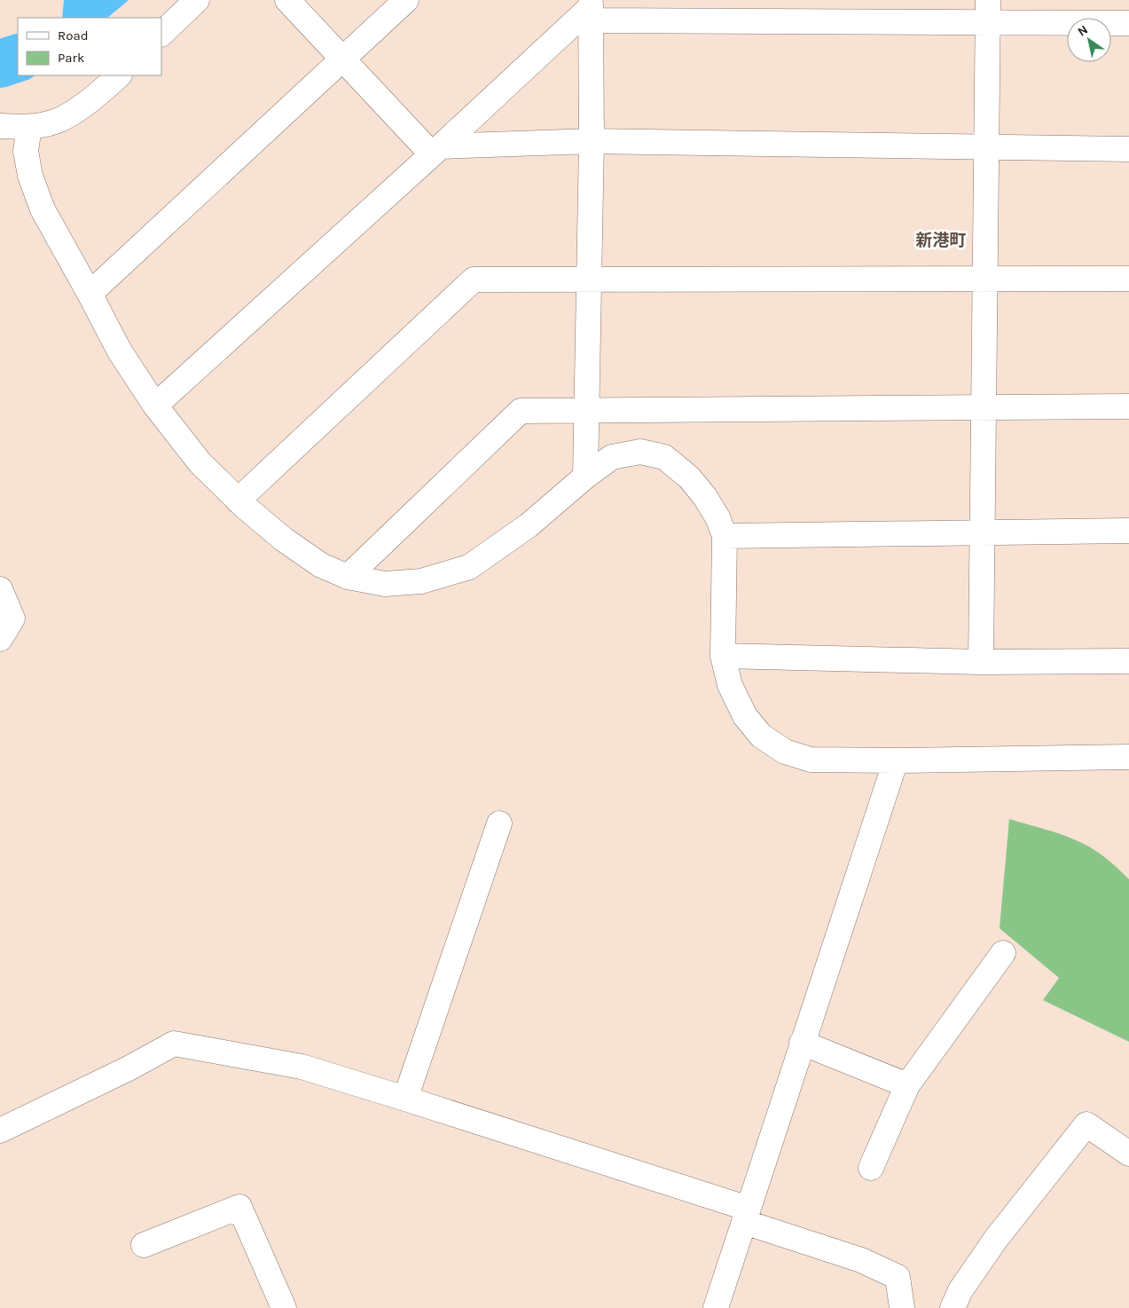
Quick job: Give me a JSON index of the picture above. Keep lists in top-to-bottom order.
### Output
{
  "districts": ["新港町"],
  "legend": ["Road", "Park"],
  "north": "top left"
}
